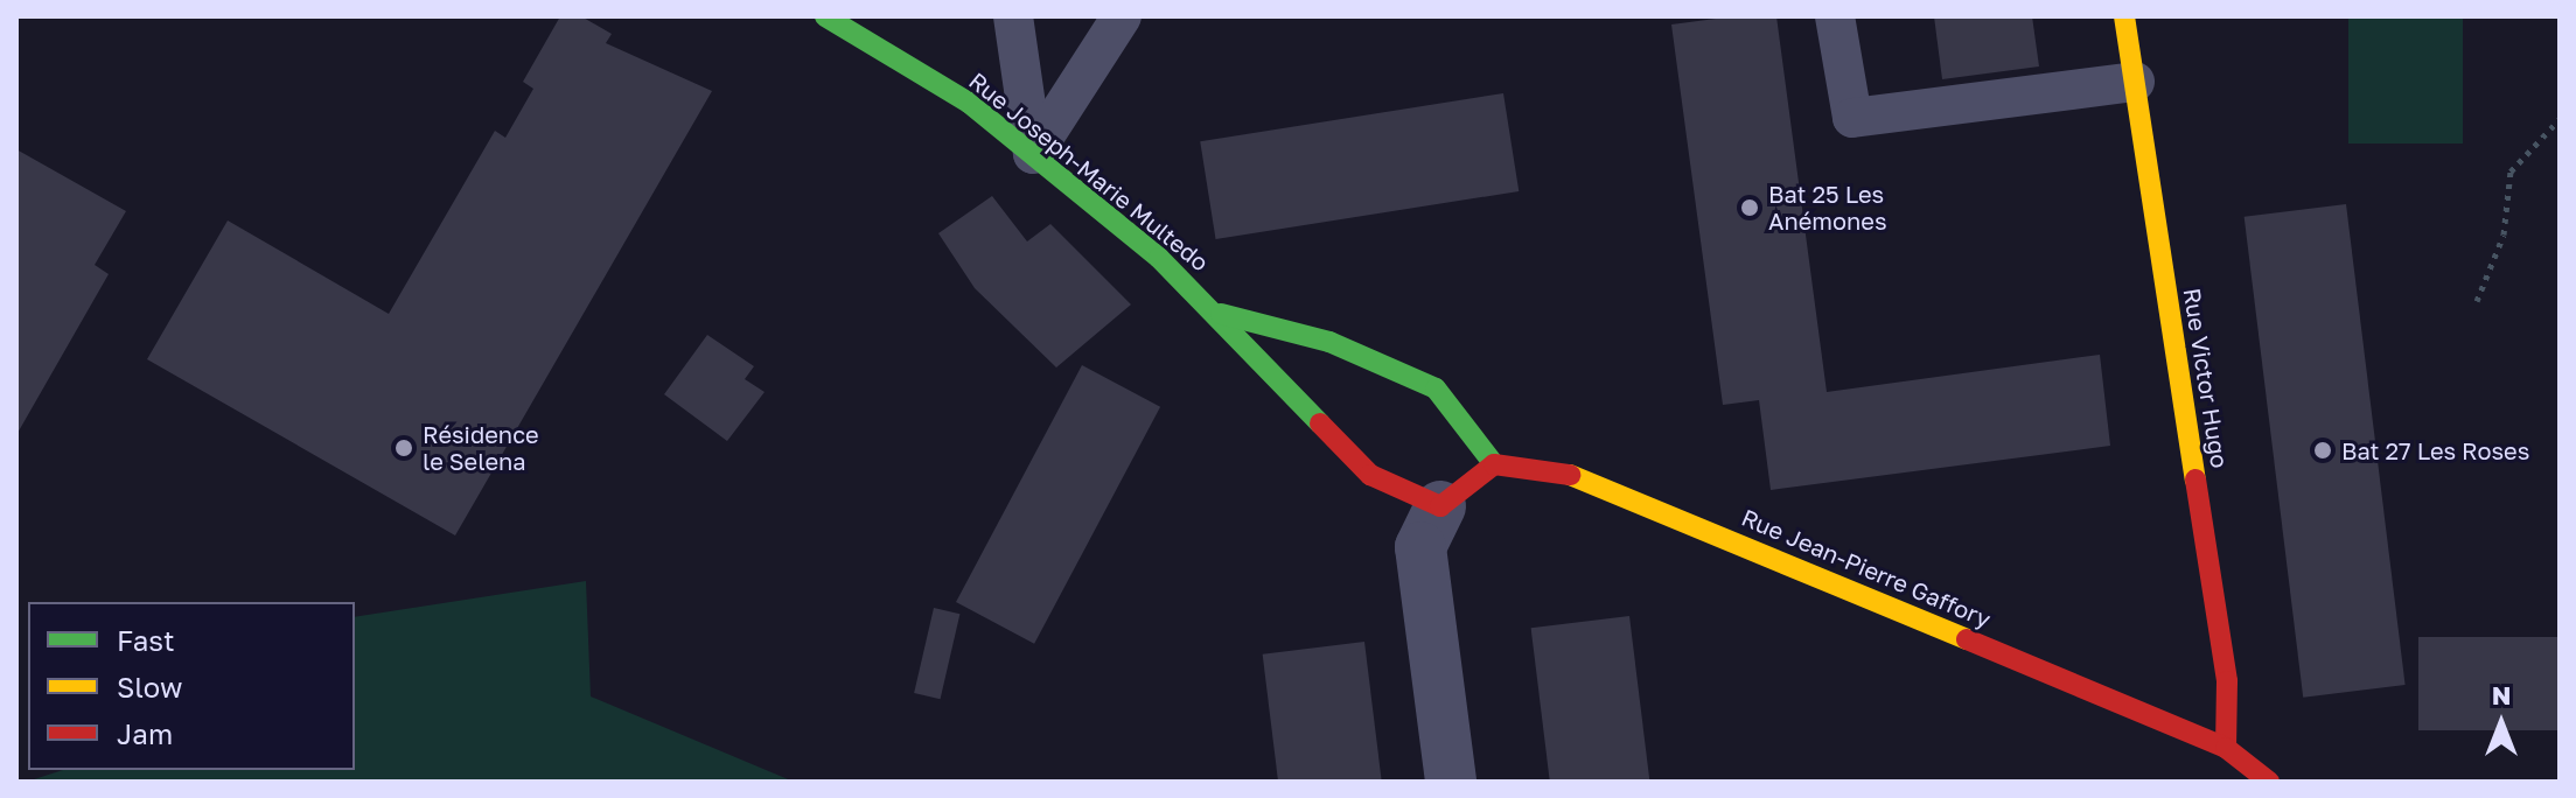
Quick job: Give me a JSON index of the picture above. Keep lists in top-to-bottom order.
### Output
{
  "streets": {
    "main road": ["Rue Joseph-Marie Multedo", "Rue Victor Hugo", "Rue Jean-Pierre Gaffory"]
  },
  "crossings": [
    ["Rue Joseph-Marie Multedo", "Rue Jean-Pierre Gaffory"],
    ["Rue Victor Hugo", "Rue Jean-Pierre Gaffory"]
  ],
  "places": ["Bat 25 Les Anémones", "Résidence le Selena", "Bat 27 Les Roses"],
  "legend": ["Fast", "Slow", "Jam"],
  "north": "top"
}
